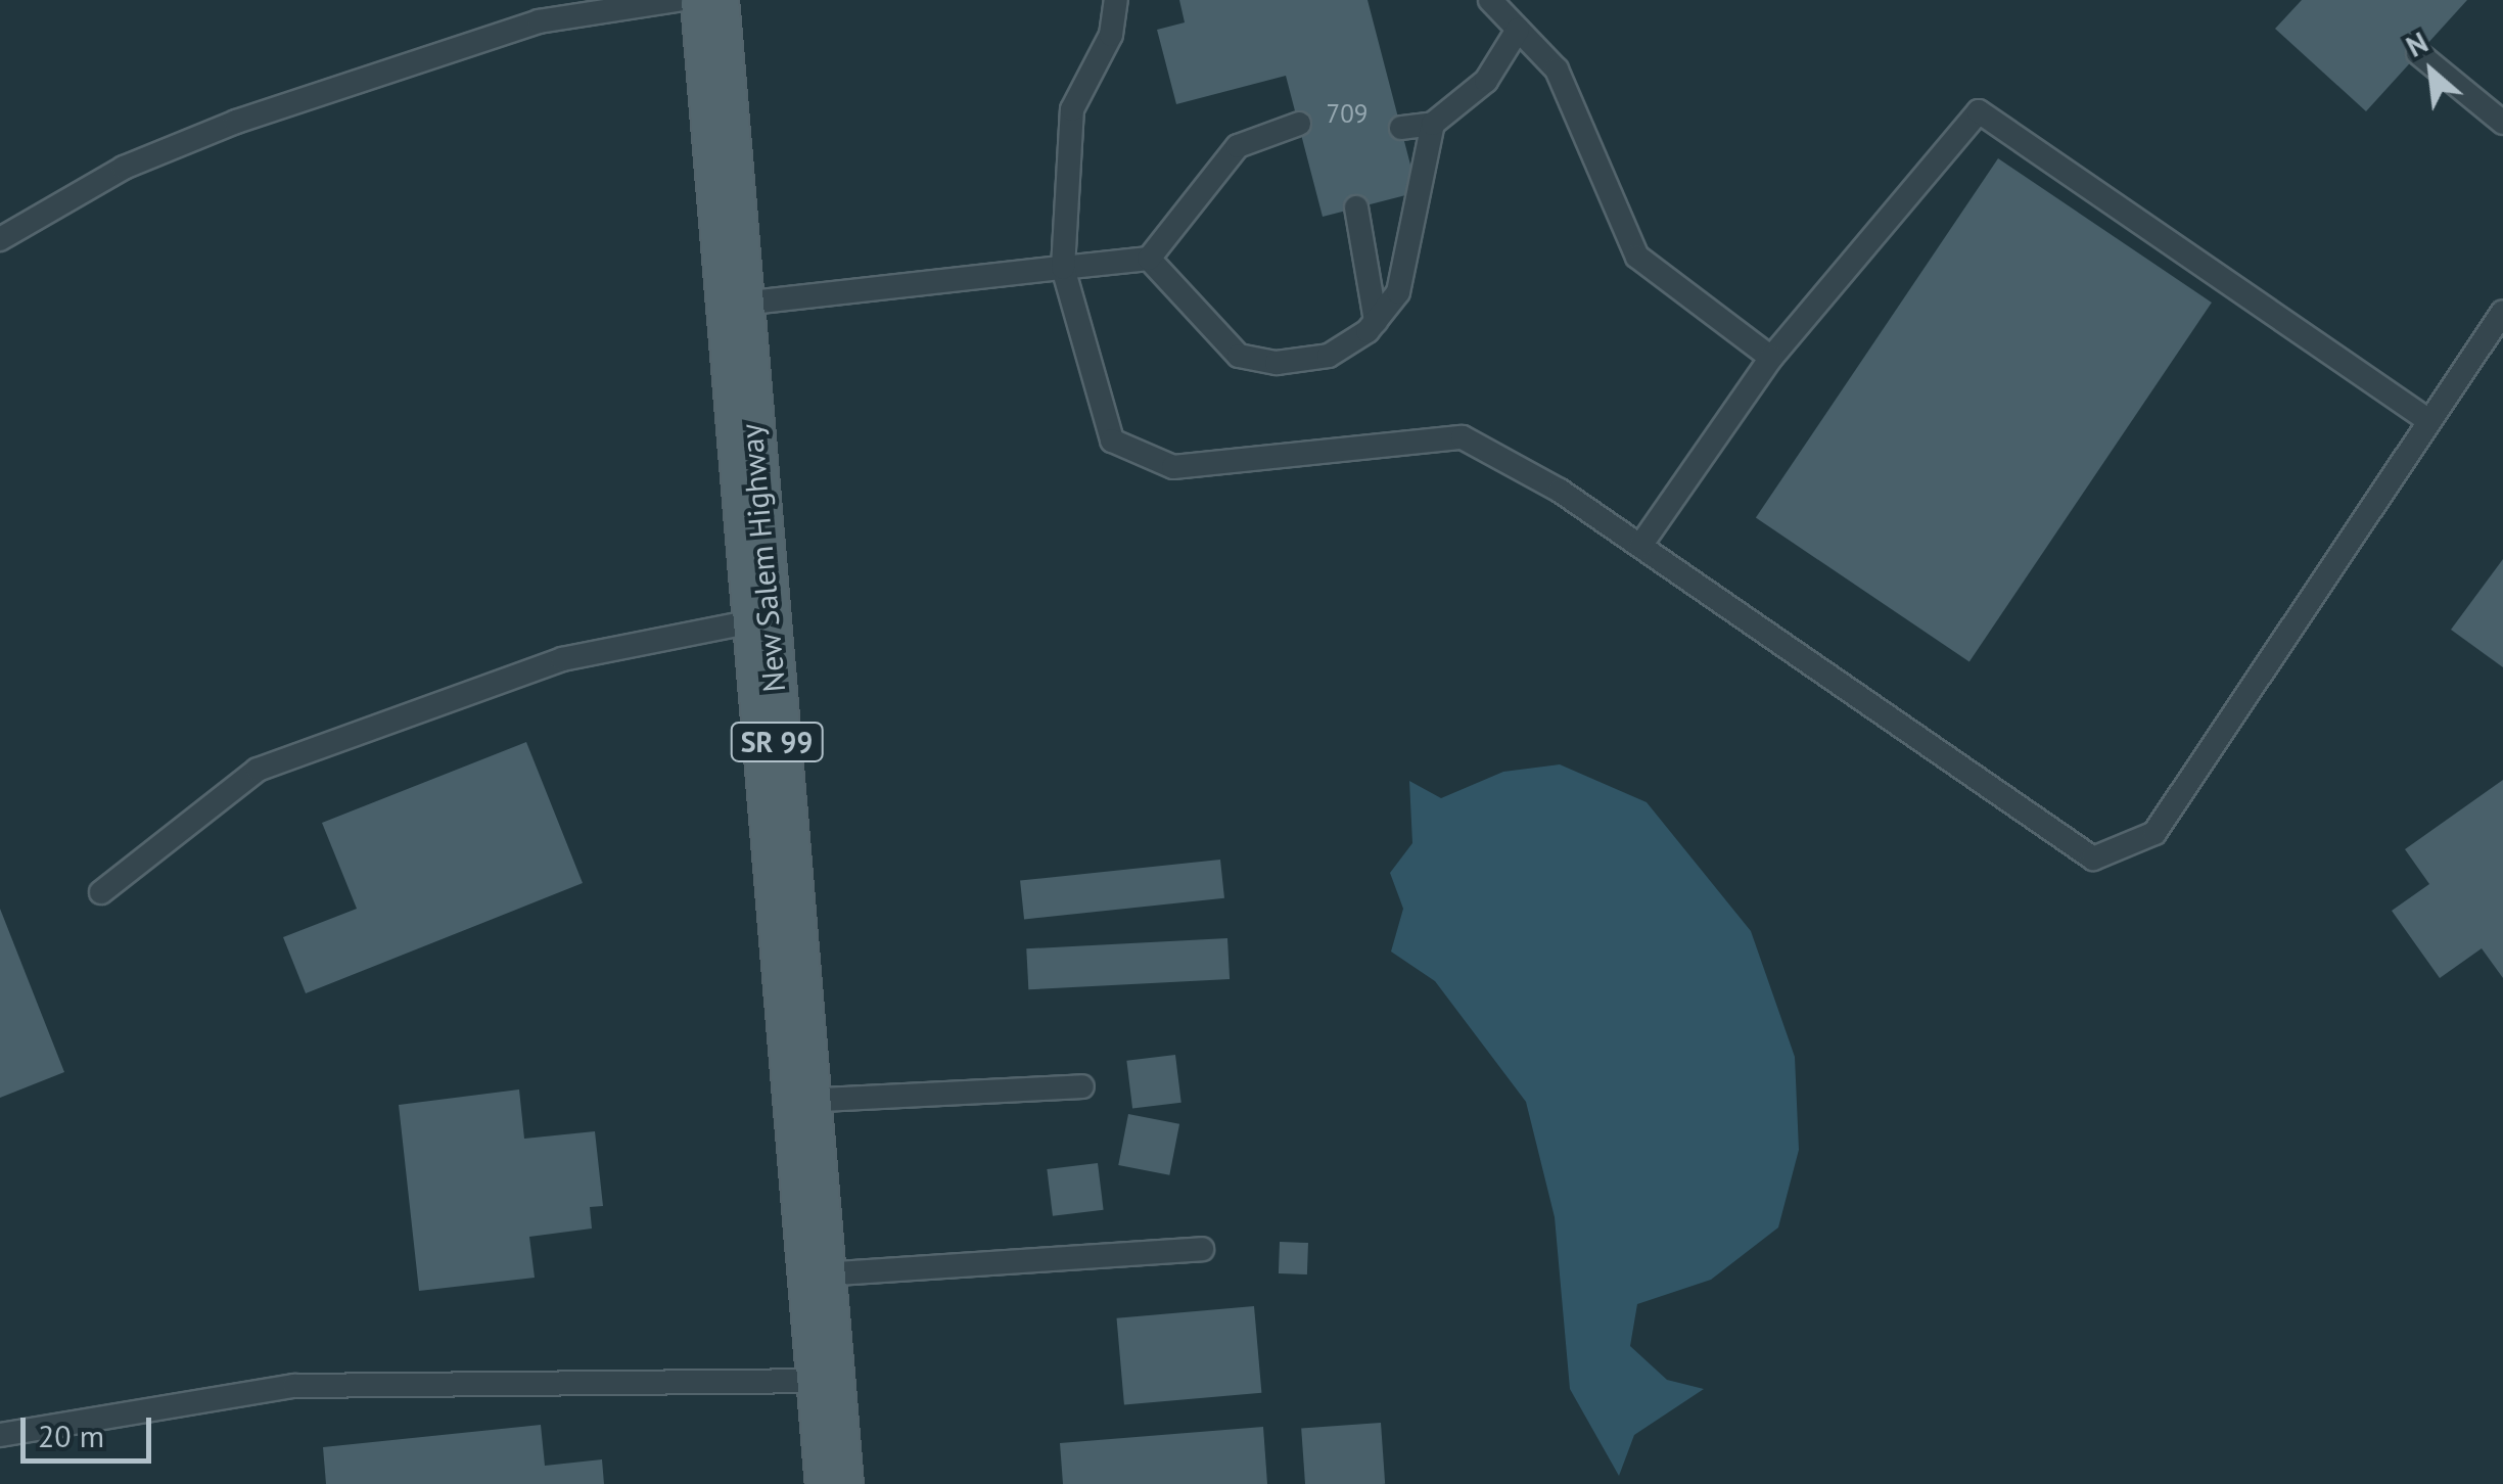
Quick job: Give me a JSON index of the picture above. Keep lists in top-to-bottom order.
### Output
{
  "streets": {
    "main road": ["New Salem Highway", "SR 99"]
  },
  "house_numbers": ["709"],
  "scale_bar": "20 m",
  "north": "top left"
}
